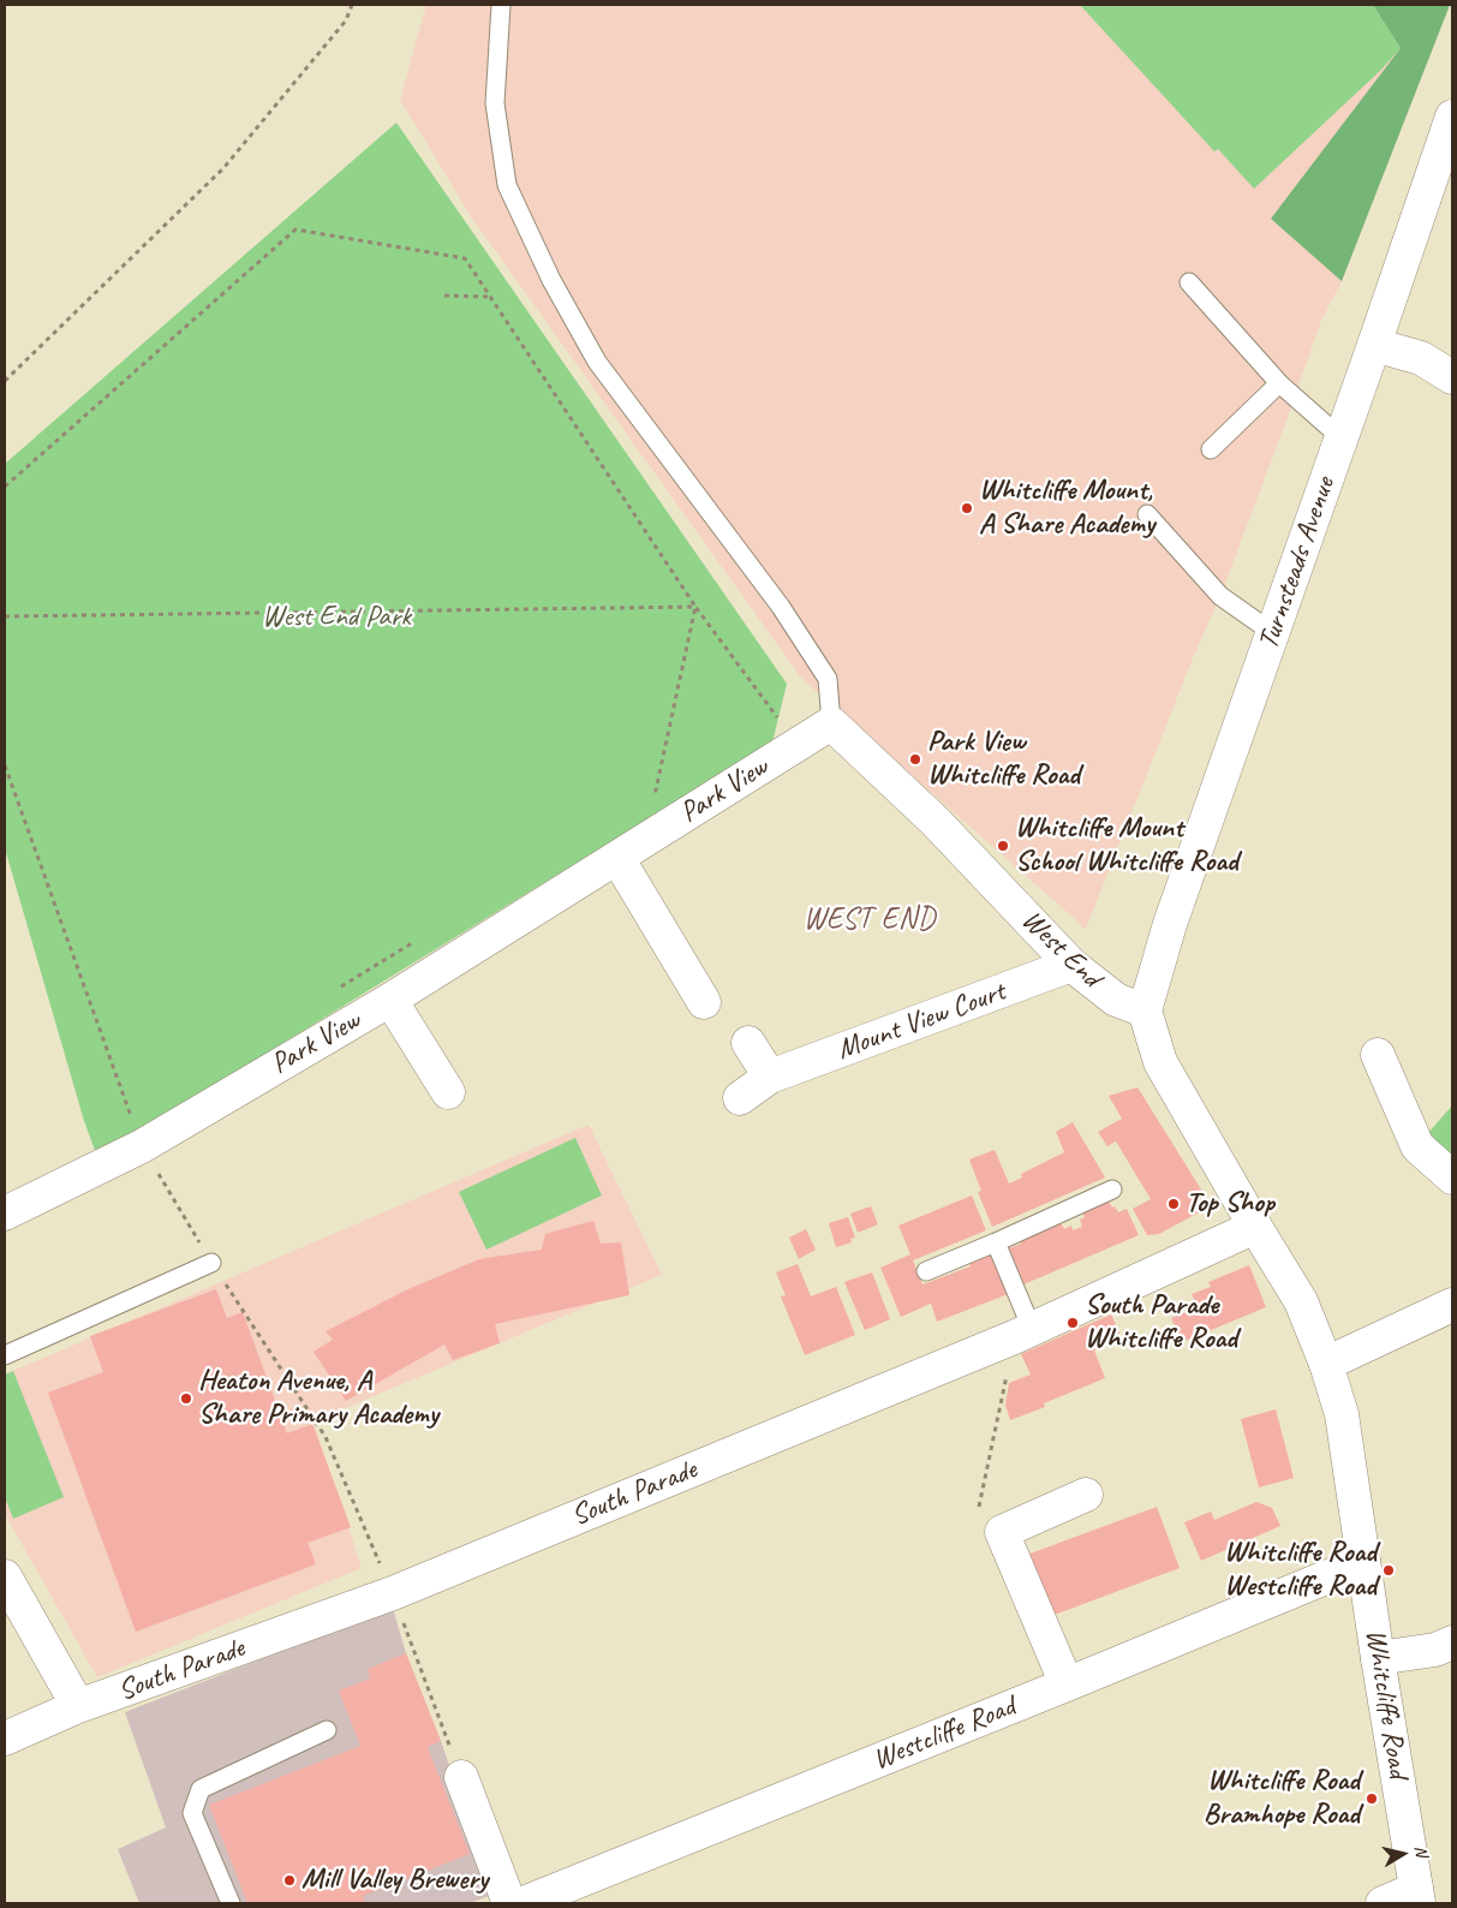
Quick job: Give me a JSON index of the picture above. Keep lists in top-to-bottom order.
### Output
{
  "streets": {
    "street": [
      "Turnsteads Avenue",
      "Park View",
      "West End",
      "Mount View Court",
      "South Parade",
      "Whitcliffe Road",
      "Westcliffe Road"
    ]
  },
  "crossings": [
    ["Turnsteads Avenue", "West End"],
    ["Turnsteads Avenue", "Whitcliffe Road"],
    ["Park View", "West End"],
    ["West End", "Mount View Court"],
    ["West End", "Whitcliffe Road"],
    ["South Parade", "Whitcliffe Road"],
    ["Whitcliffe Road", "Westcliffe Road"]
  ],
  "districts": ["WEST END"],
  "parks": ["West End Park"],
  "places": [
    "Whitcliffe Mount, A Share Academy",
    "Park View Whitcliffe Road",
    "Whitcliffe Mount School Whitcliffe Road",
    "Top Shop",
    "South Parade Whitcliffe Road",
    "Heaton Avenue, A Share Primary Academy",
    "Whitcliffe Road Westcliffe Road",
    "Whitcliffe Road Bramhope Road",
    "Mill Valley Brewery"
  ],
  "north": "right"
}
